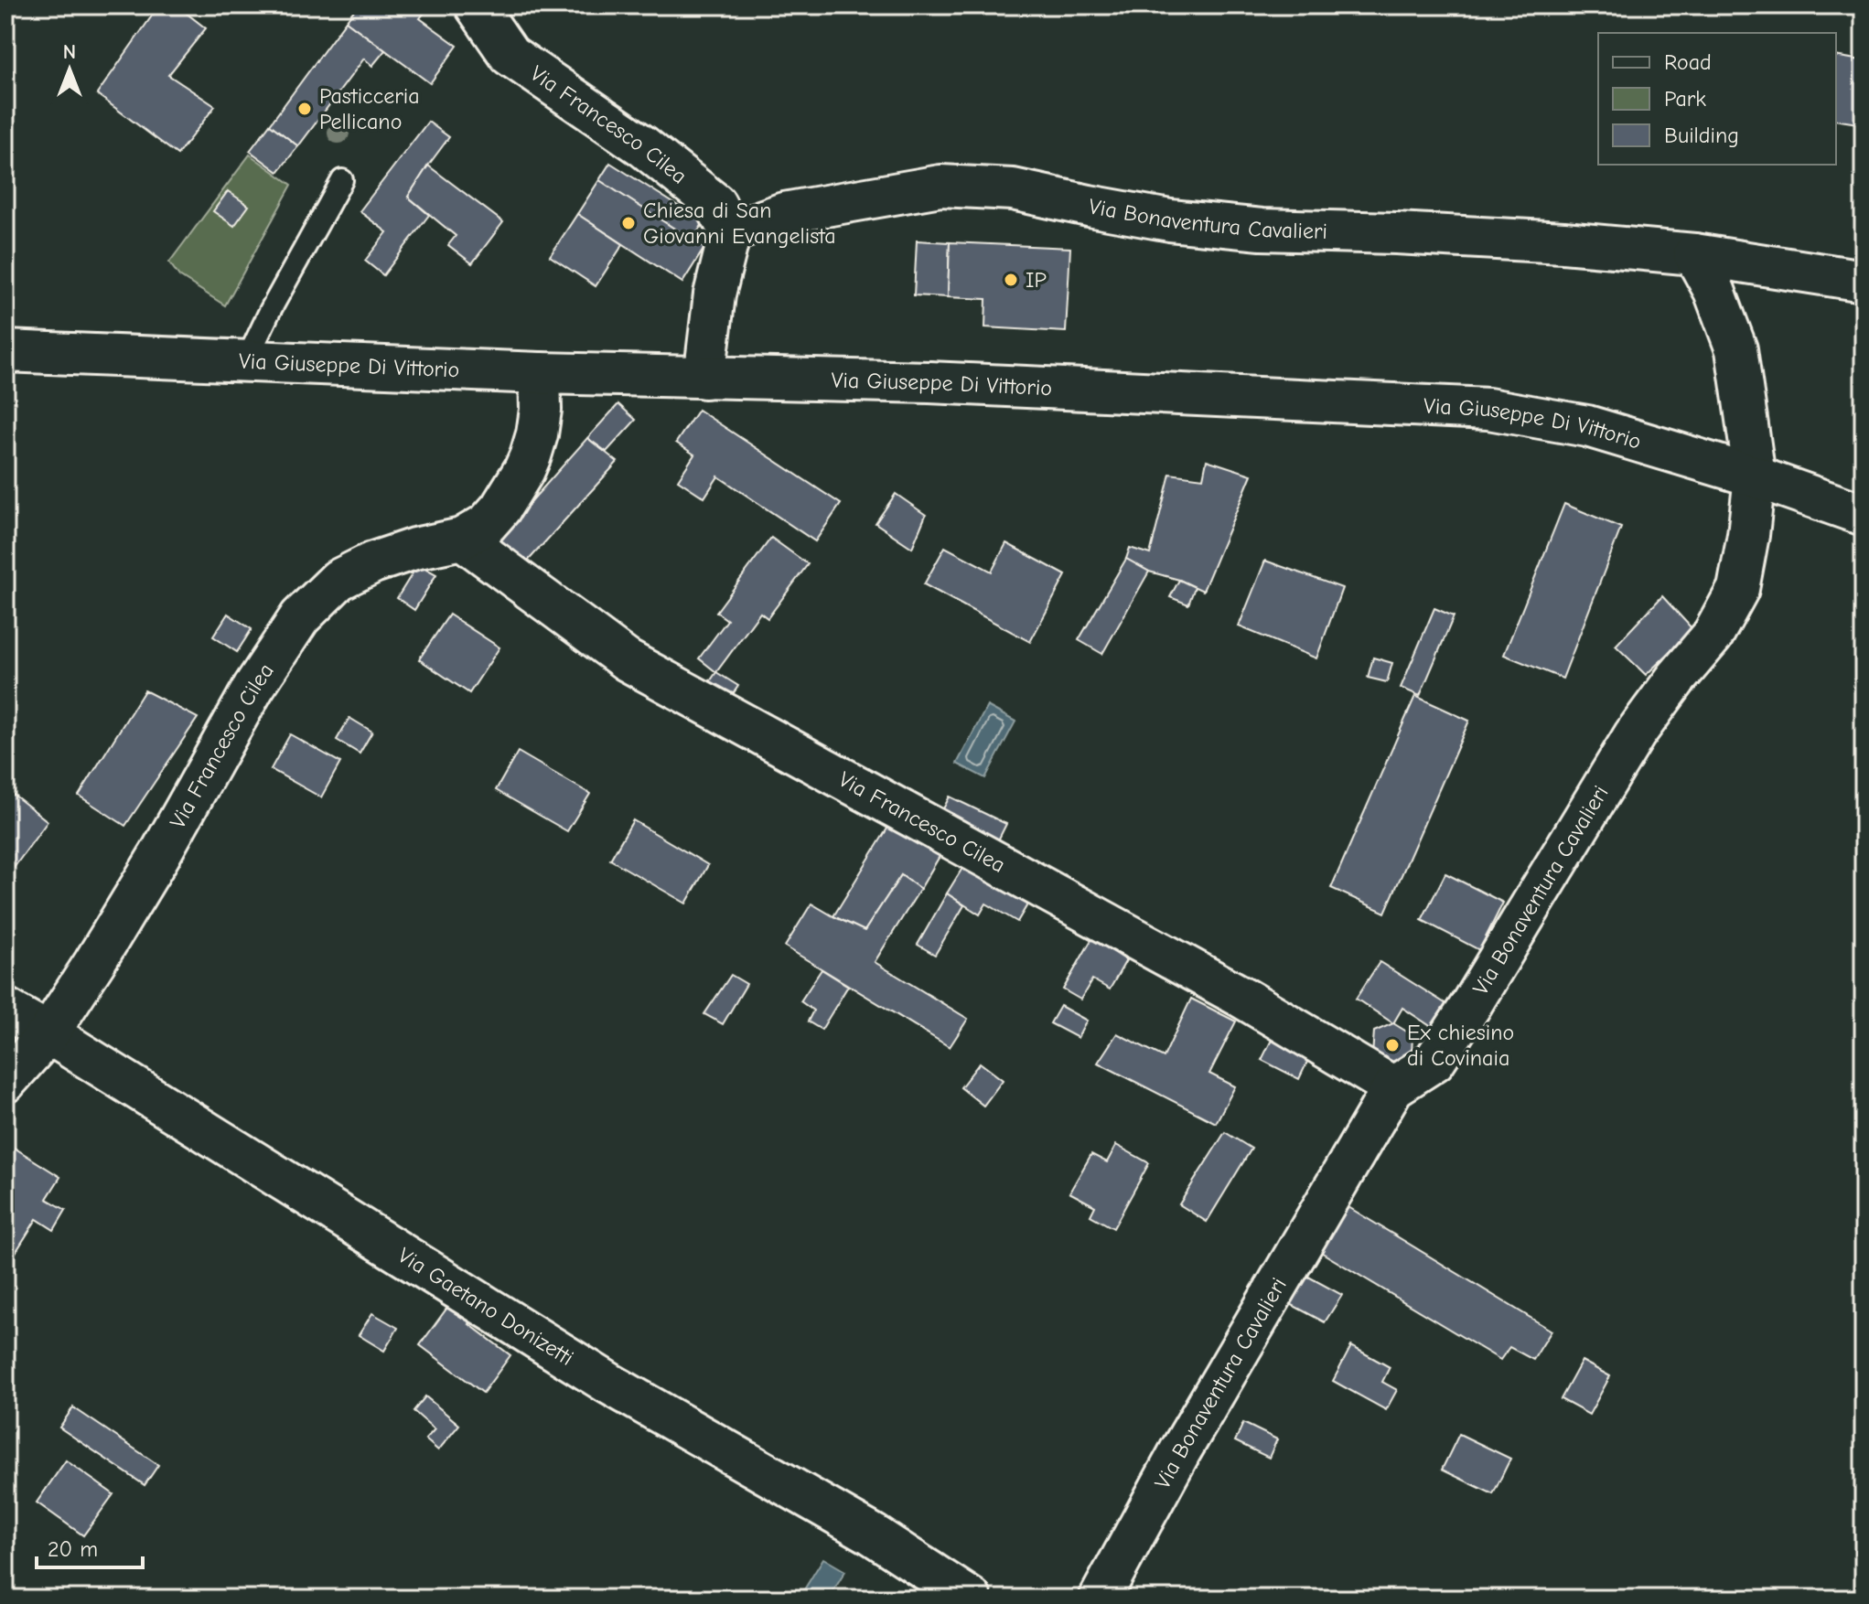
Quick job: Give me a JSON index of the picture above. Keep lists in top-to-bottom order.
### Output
{
  "streets": {
    "street": [
      "Via Francesco Cilea",
      "Via Bonaventura Cavalieri",
      "Via Giuseppe Di Vittorio",
      "Via Gaetano Donizetti"
    ]
  },
  "crossings": [
    ["Via Francesco Cilea", "Via Bonaventura Cavalieri"],
    ["Via Francesco Cilea", "Via Giuseppe Di Vittorio"],
    ["Via Francesco Cilea", "Via Gaetano Donizetti"],
    ["Via Bonaventura Cavalieri", "Via Giuseppe Di Vittorio"]
  ],
  "places": [
    "Pasticceria Pellicano",
    "Chiesa di San Giovanni Evangelista",
    "IP",
    "Ex chiesino di Covinaia"
  ],
  "legend": ["Road", "Park", "Building"],
  "scale_bar": "20 m",
  "north": "top"
}
